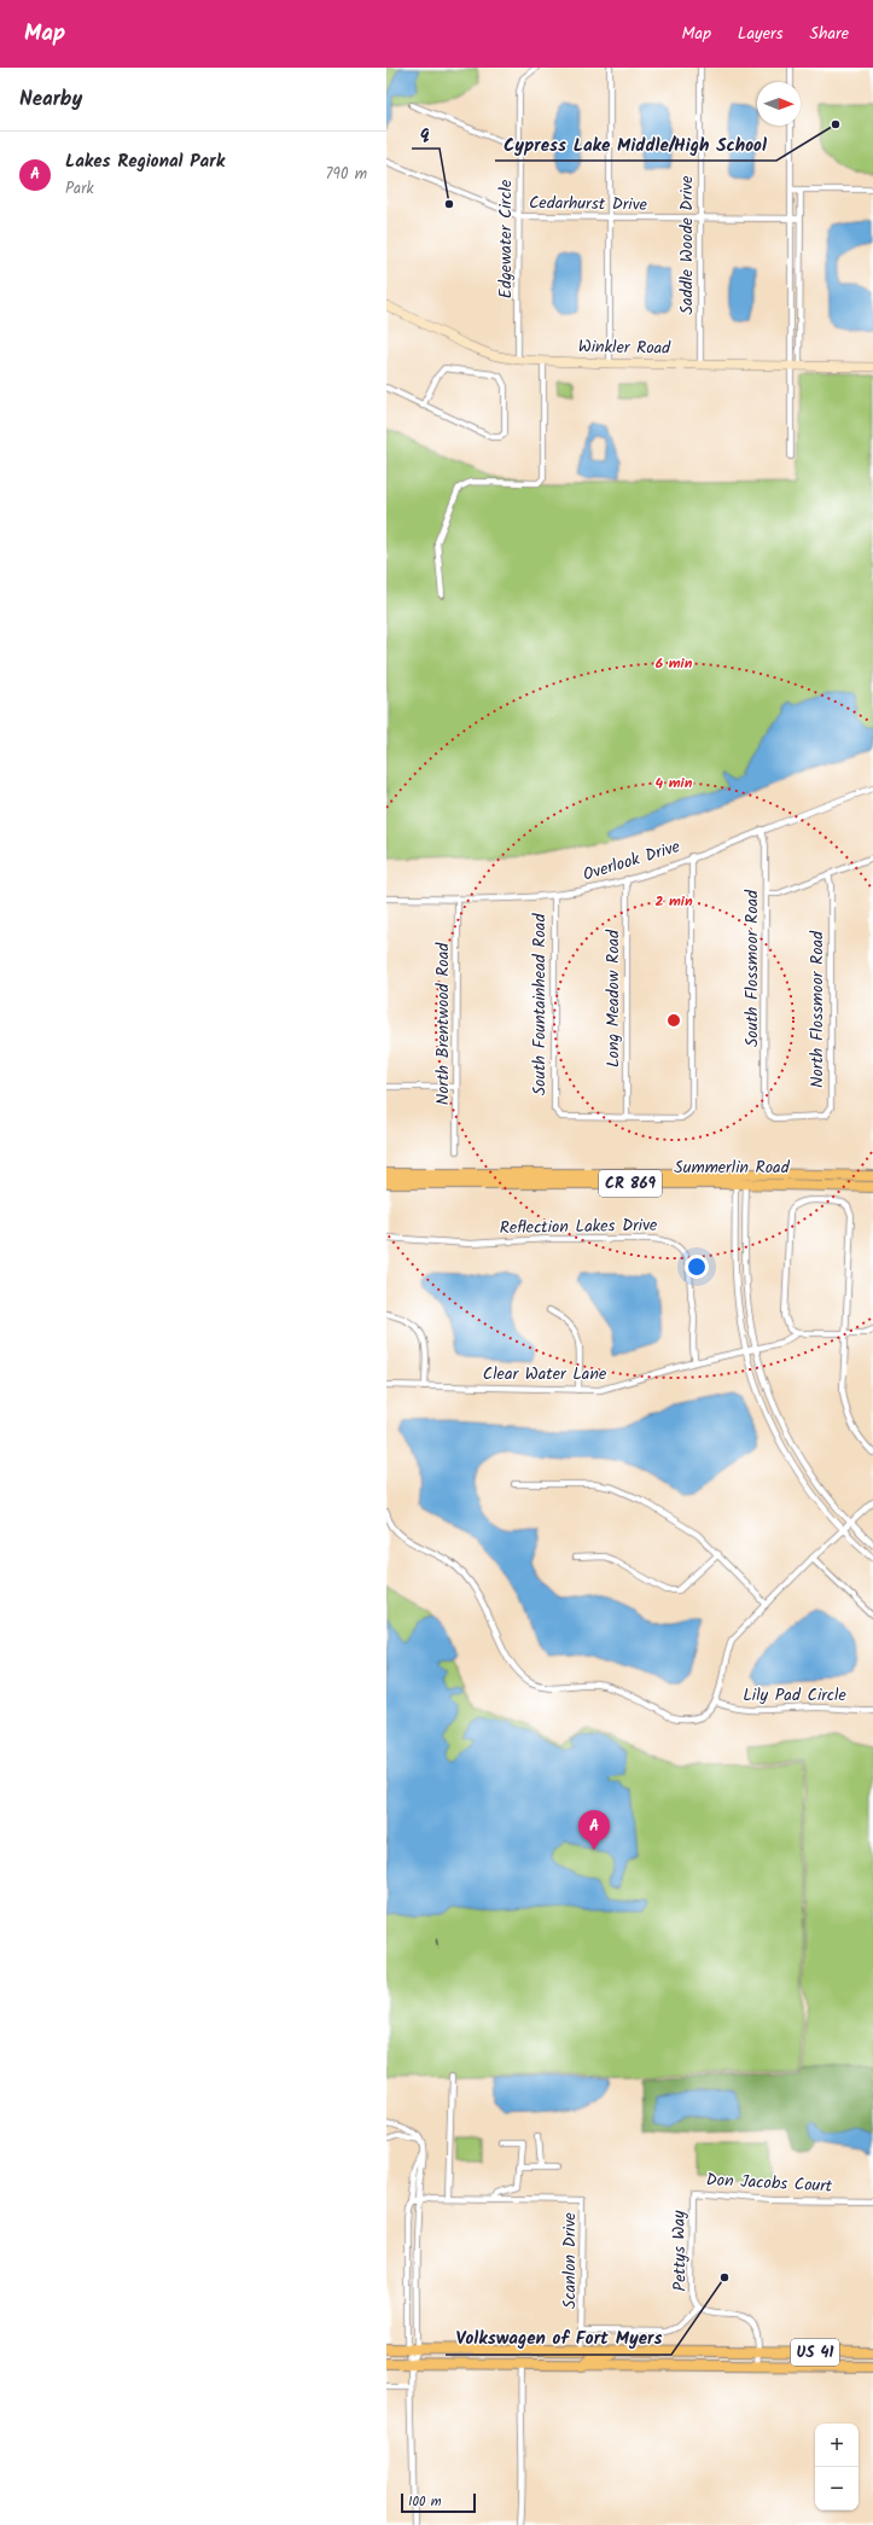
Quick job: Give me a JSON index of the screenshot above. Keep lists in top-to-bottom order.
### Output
{
  "streets": {
    "main road": ["Summerlin Road", "CR 869", "US 41"],
    "street": [
      "Cedarhurst Drive",
      "Edgewater Circle",
      "Saddle Woode Drive",
      "Winkler Road",
      "Overlook Drive",
      "South Flossmoor Road",
      "Long Meadow Road",
      "South Fountainhead Road",
      "North Flossmoor Road",
      "North Brentwood Road",
      "Reflection Lakes Drive",
      "Clear Water Lane",
      "Lily Pad Circle",
      "Don Jacobs Court",
      "Pettys Way",
      "Scanlon Drive"
    ]
  },
  "crossings": [
    ["Cedarhurst Drive", "Edgewater Circle"],
    ["Cedarhurst Drive", "Saddle Woode Drive"],
    ["Edgewater Circle", "Winkler Road"],
    ["Saddle Woode Drive", "Winkler Road"],
    ["Overlook Drive", "South Flossmoor Road"],
    ["Overlook Drive", "Long Meadow Road"],
    ["Overlook Drive", "South Fountainhead Road"],
    ["Overlook Drive", "North Brentwood Road"],
    ["South Flossmoor Road", "North Flossmoor Road"],
    ["Long Meadow Road", "South Fountainhead Road"],
    ["Reflection Lakes Drive", "Clear Water Lane"],
    ["Don Jacobs Court", "Pettys Way"],
    ["Pettys Way", "Scanlon Drive"],
    ["Pettys Way", "US 41"],
    ["Scanlon Drive", "US 41"]
  ],
  "places": ["Cypress Lake Middle/High School", "q", "Volkswagen of Fort Myers"],
  "scale_bar": "100 m",
  "north": "right",
  "page": {
    "header": "Map",
    "nav": ["Map", "Layers", "Share"],
    "heading": "Nearby",
    "list": [
      {
        "mark": "A",
        "name": "Lakes Regional Park",
        "note": "Park",
        "value": "790 m"
      }
    ],
    "pins": "A",
    "map_buttons": ["+", "−"],
    "scale": "100 m"
  },
  "rings": ["6 min", "4 min", "2 min"]
}
